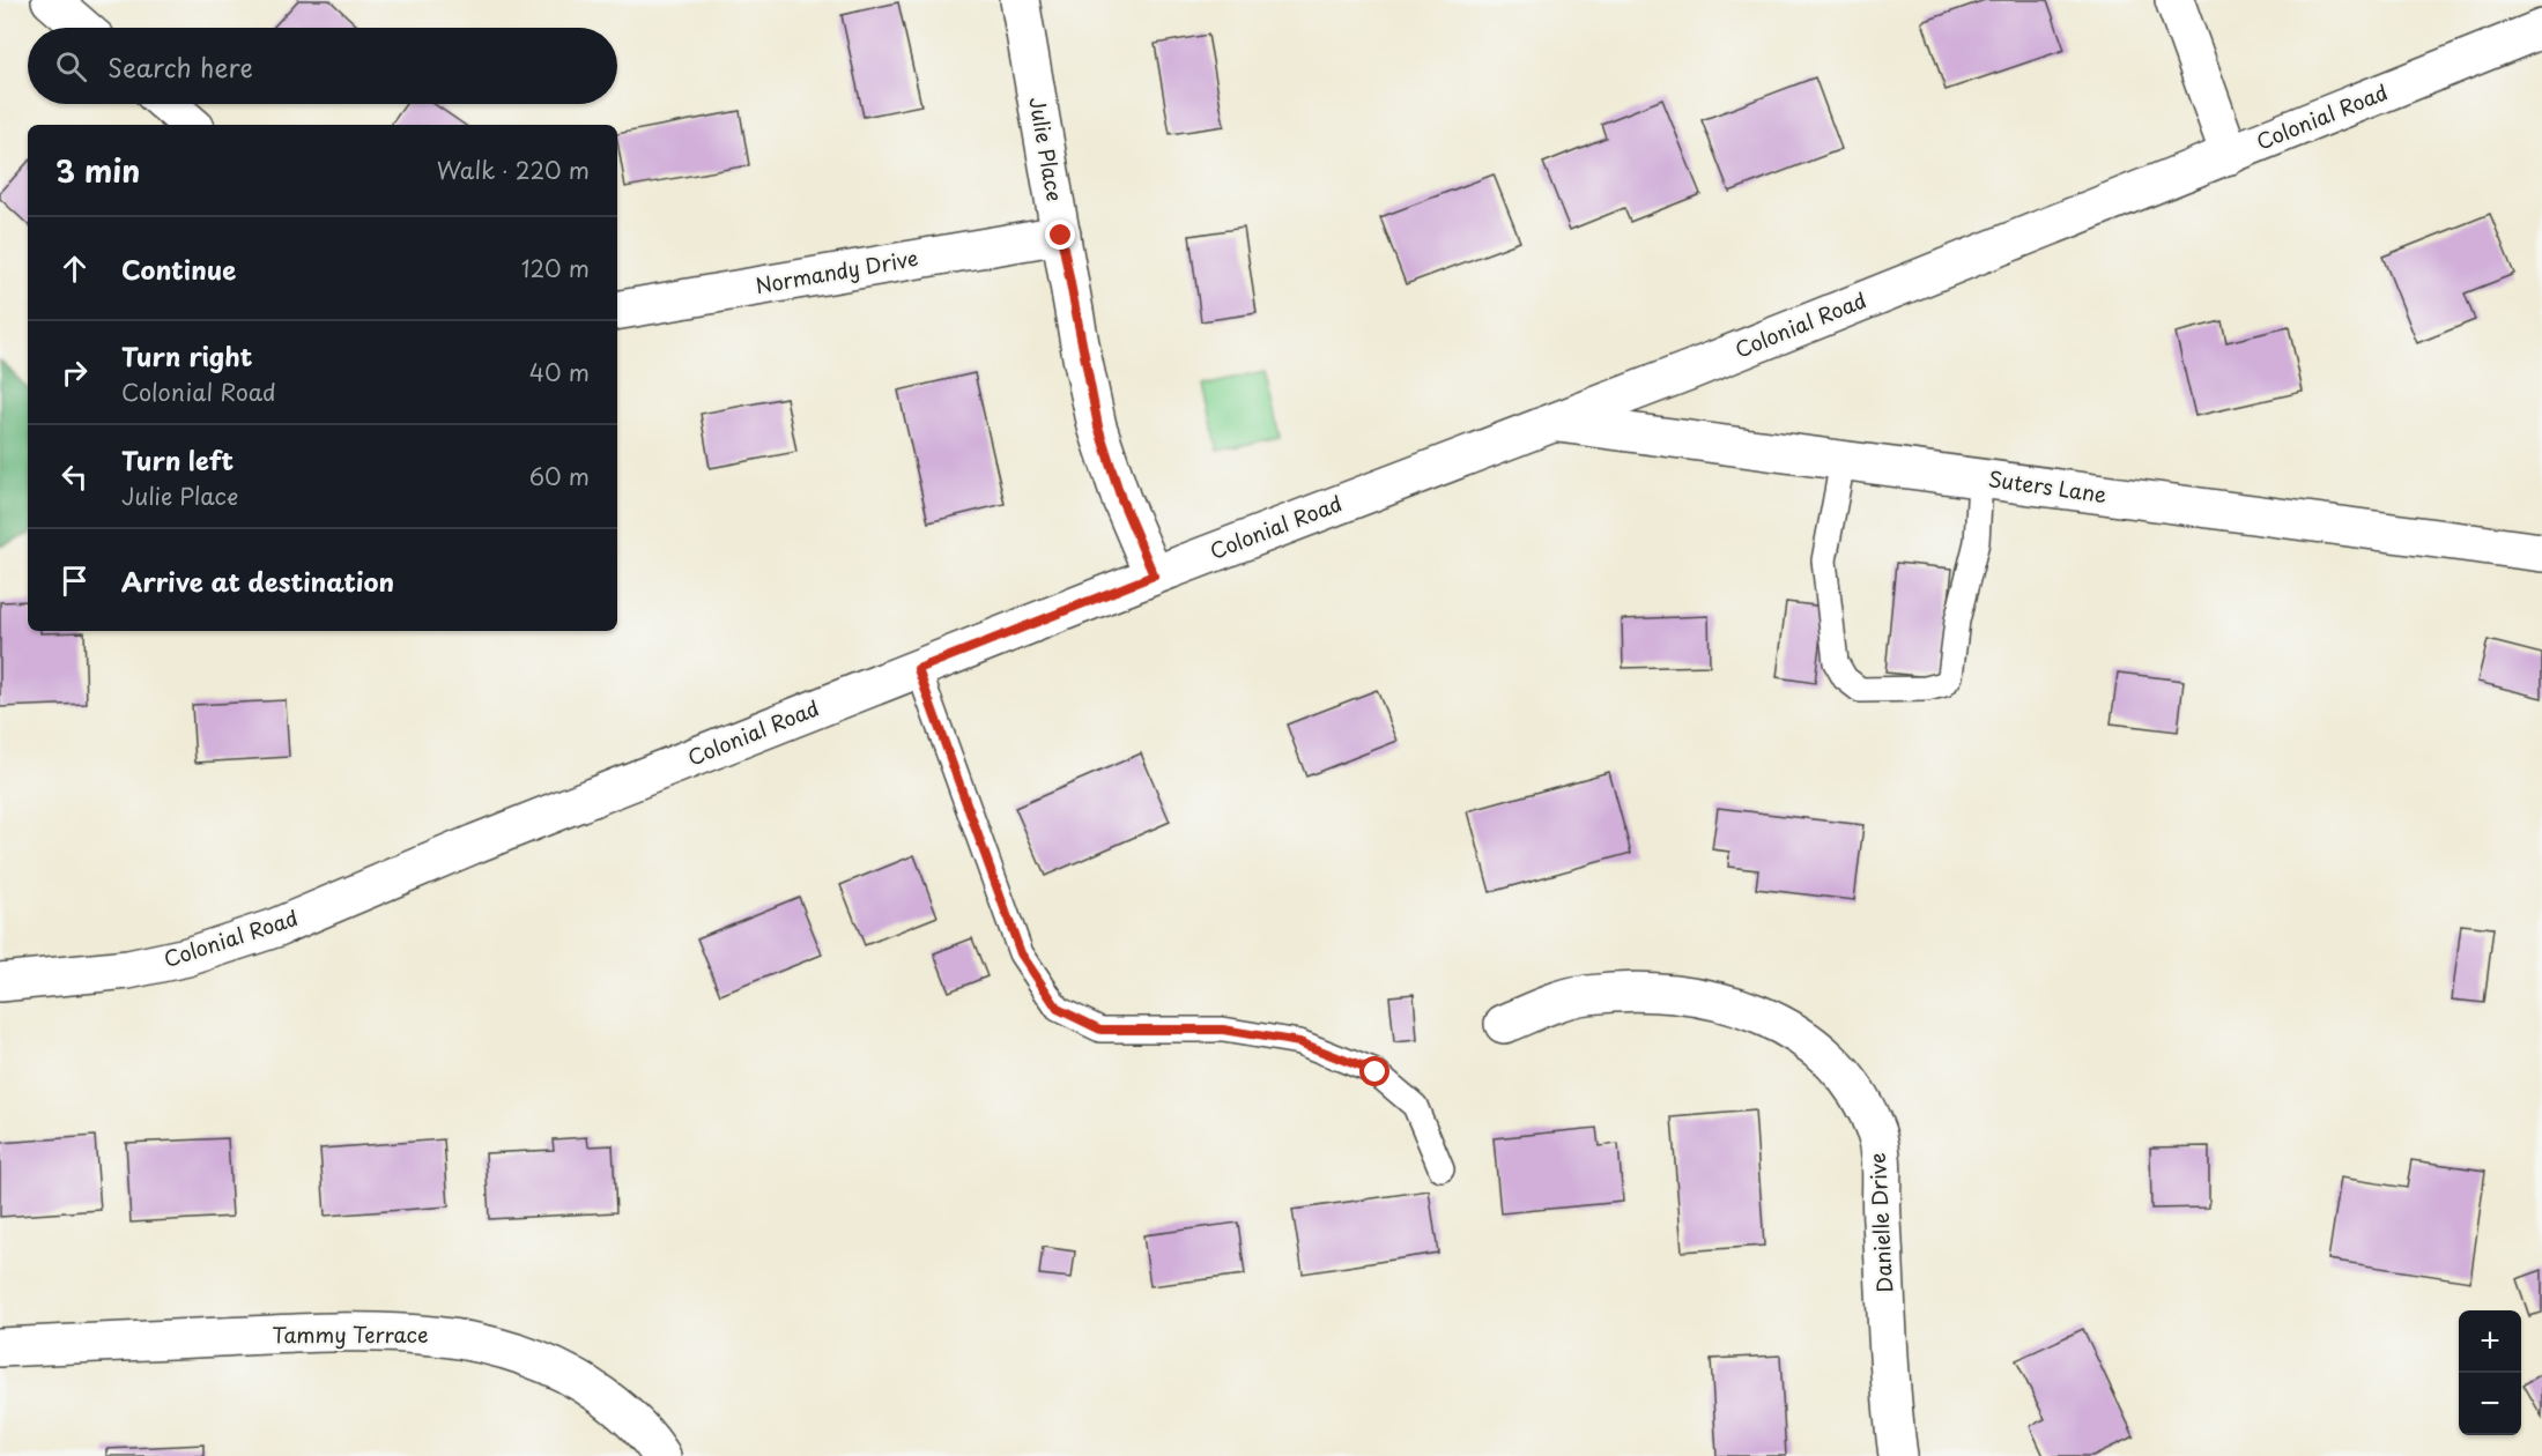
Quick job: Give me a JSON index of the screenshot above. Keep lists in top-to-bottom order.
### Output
{
  "streets": {
    "street": [
      "Colonial Road",
      "Julie Place",
      "Normandy Drive",
      "Suters Lane",
      "Danielle Drive",
      "Tammy Terrace"
    ]
  },
  "crossings": [
    ["Colonial Road", "Julie Place"],
    ["Colonial Road", "Suters Lane"],
    ["Julie Place", "Normandy Drive"]
  ],
  "page": {
    "search": "Search here",
    "heading": ["3 min", "Walk · 220 m"],
    "list": [
      ["Continue", "120 m"],
      ["Turn right", "Colonial Road", "40 m"],
      ["Turn left", "Julie Place", "60 m"],
      "Arrive at destination"
    ],
    "map_buttons": ["+", "−"]
  }
}
